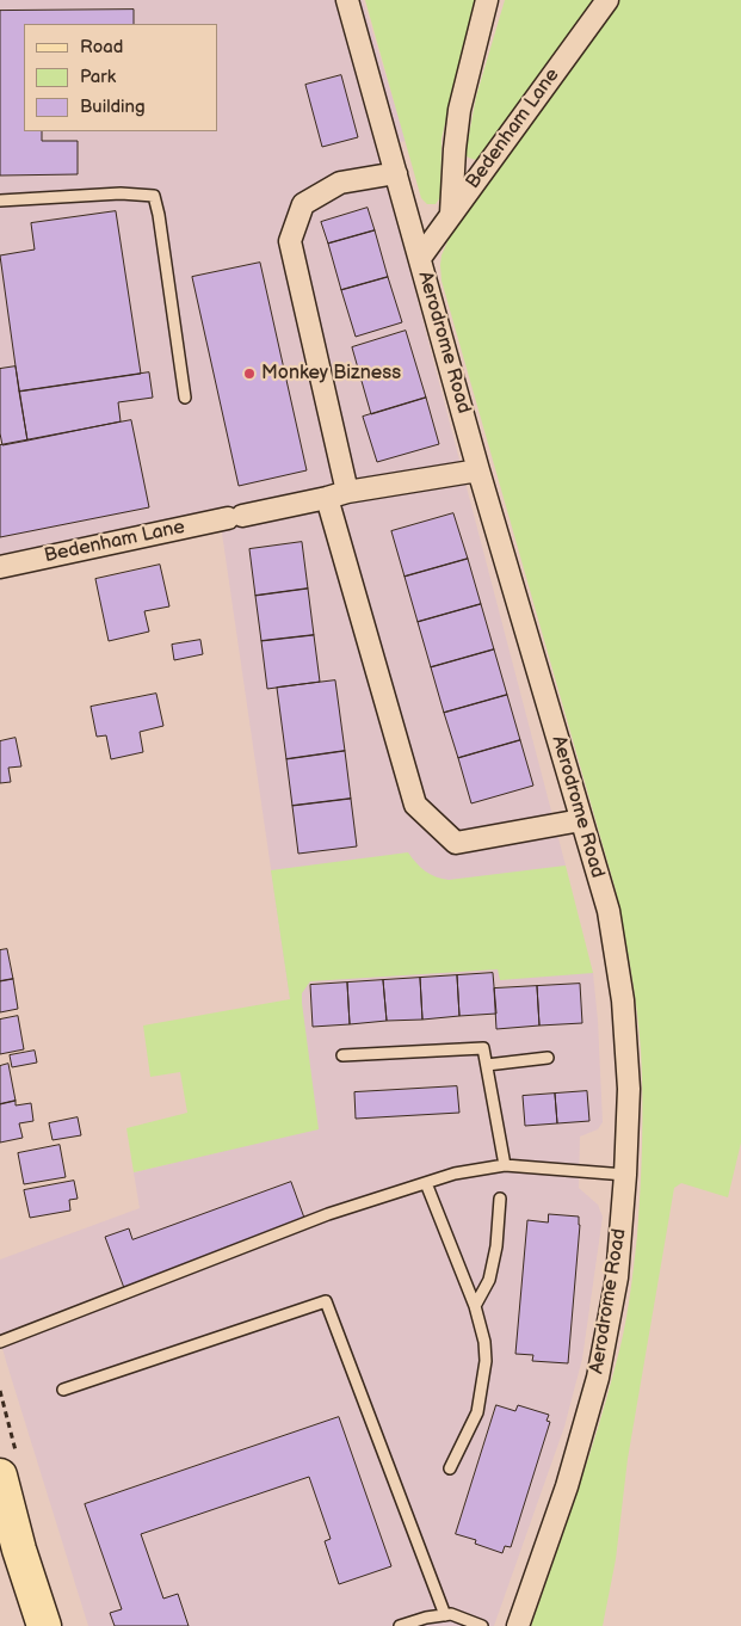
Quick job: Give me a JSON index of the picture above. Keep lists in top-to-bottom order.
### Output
{
  "streets": {
    "street": ["Bedenham Lane", "Aerodrome Road"]
  },
  "crossings": [
    ["Bedenham Lane", "Aerodrome Road"]
  ],
  "places": ["Monkey Bizness"],
  "legend": ["Road", "Park", "Building"]
}
